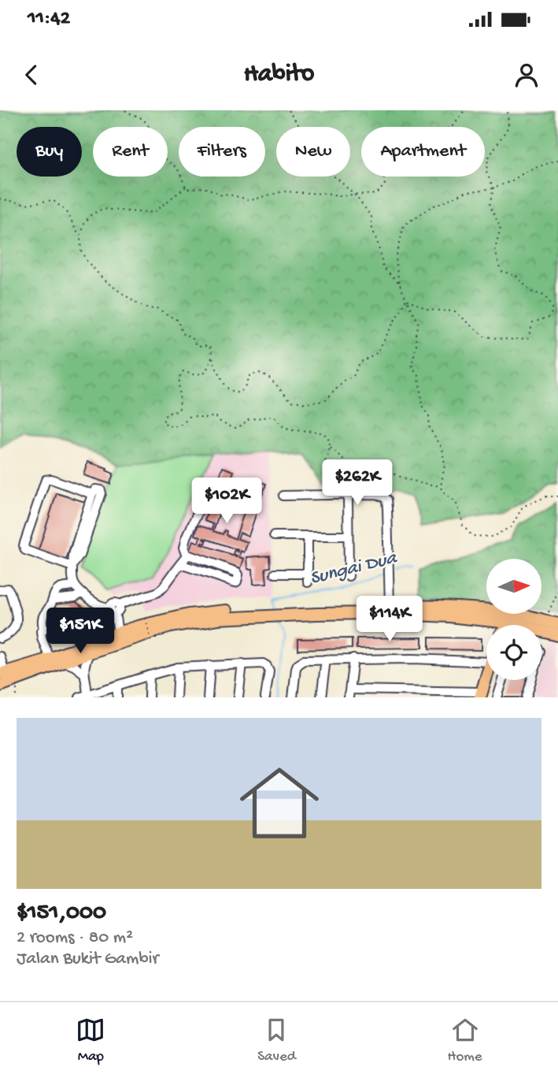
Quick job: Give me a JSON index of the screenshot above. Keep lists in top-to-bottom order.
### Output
{
  "water": ["Sungai Dua"],
  "north": "right",
  "page": {
    "status": "11:42",
    "header": "Habito",
    "chip": [
      "Buy",
      "Rent",
      "Filters",
      "New",
      "Apartment"
    ],
    "price": [
      "$262K",
      "$102K",
      "$114K",
      "$151K"
    ],
    "list": [
      {
        "name": "$151,000",
        "note": "2 rooms · 80 m² · Jalan Bukit Gambir"
      }
    ],
    "tabs": ["Map", "Saved", "Home"]
  }
}
